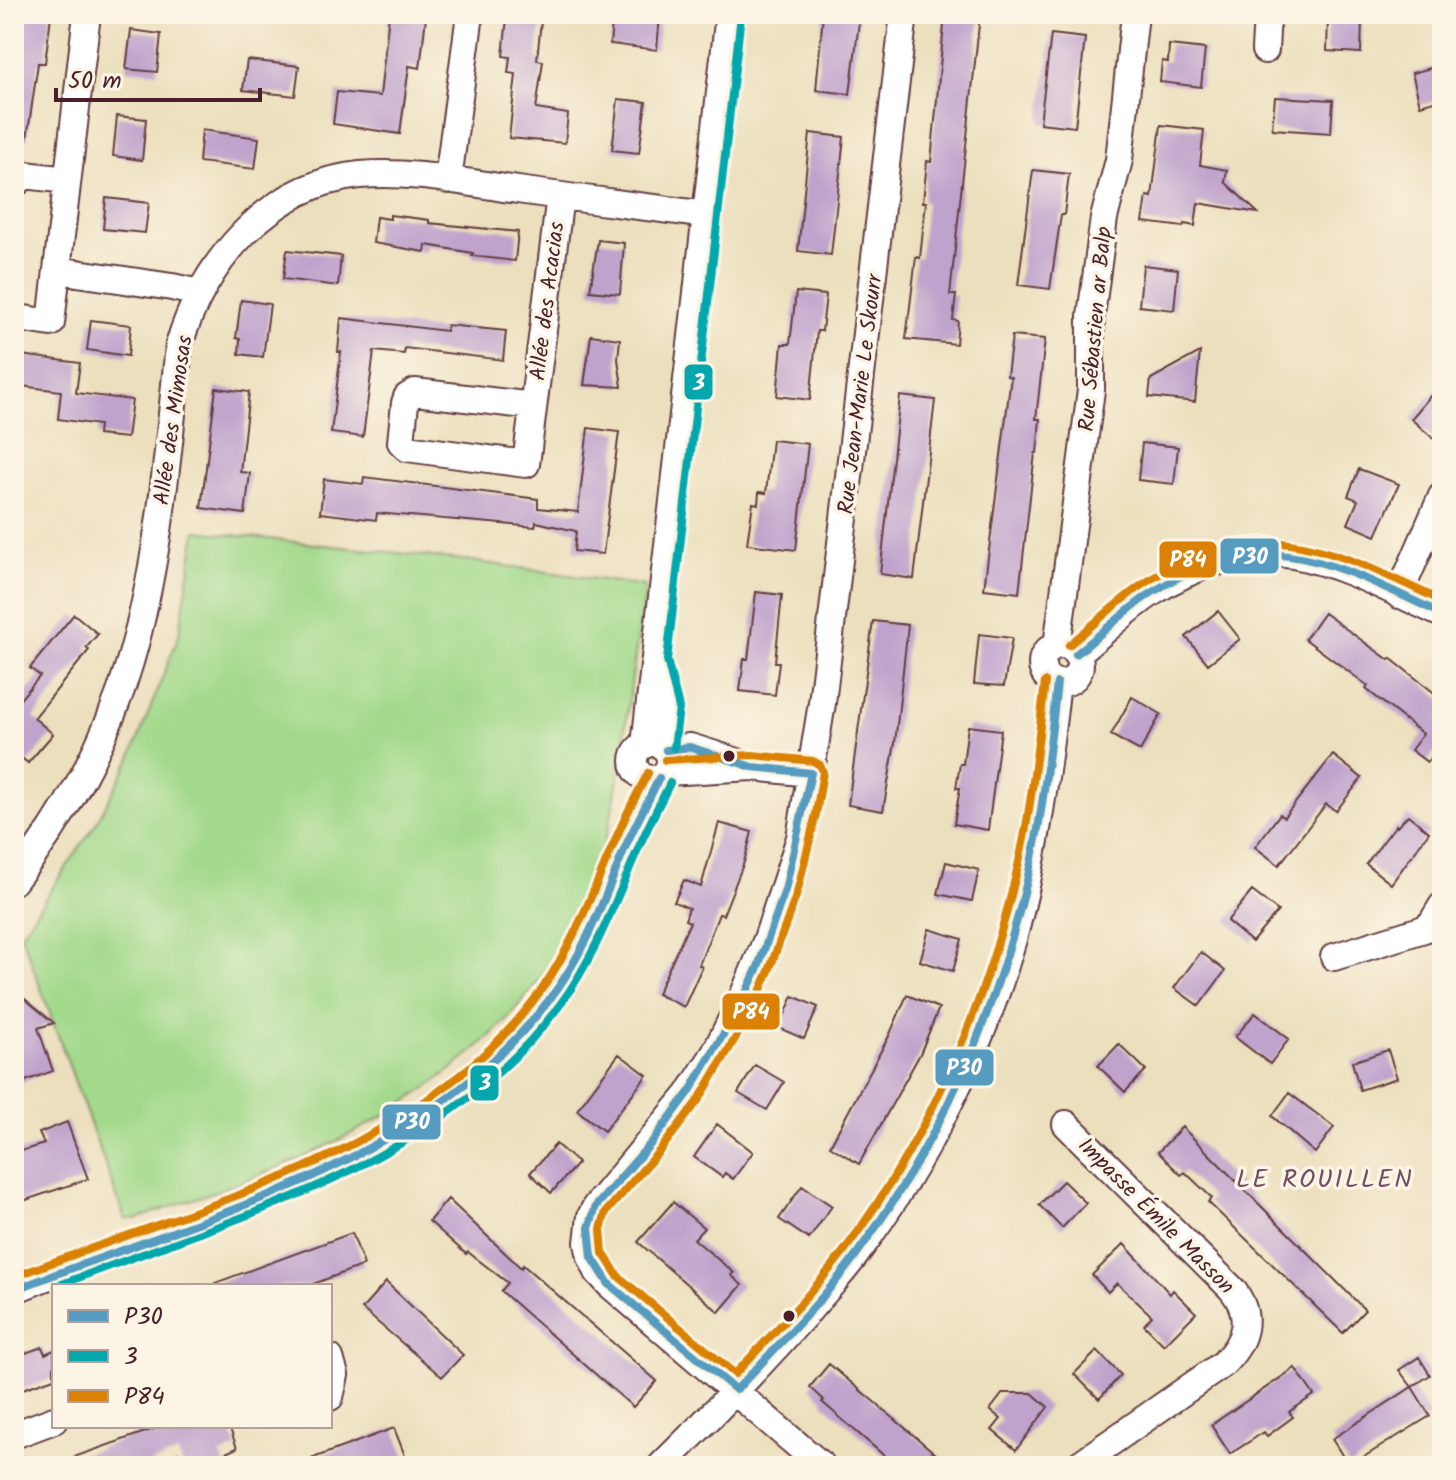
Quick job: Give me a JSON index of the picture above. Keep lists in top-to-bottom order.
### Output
{
  "streets": {
    "street": [
      "Allée des Acacias",
      "Rue Sébastien ar Balp",
      "Rue Jean-Marie Le Skourr",
      "Allée des Mimosas",
      "Impasse Émile Masson"
    ]
  },
  "crossings": [
    ["Allée des Acacias", "Allée des Mimosas"],
    ["Rue Sébastien ar Balp", "Rue Jean-Marie Le Skourr"]
  ],
  "districts": ["LE ROUILLEN"],
  "lines": ["transit line 3", "transit line P84", "transit line P30"],
  "legend": ["P30", "3", "P84"],
  "scale_bar": "50 m"
}
